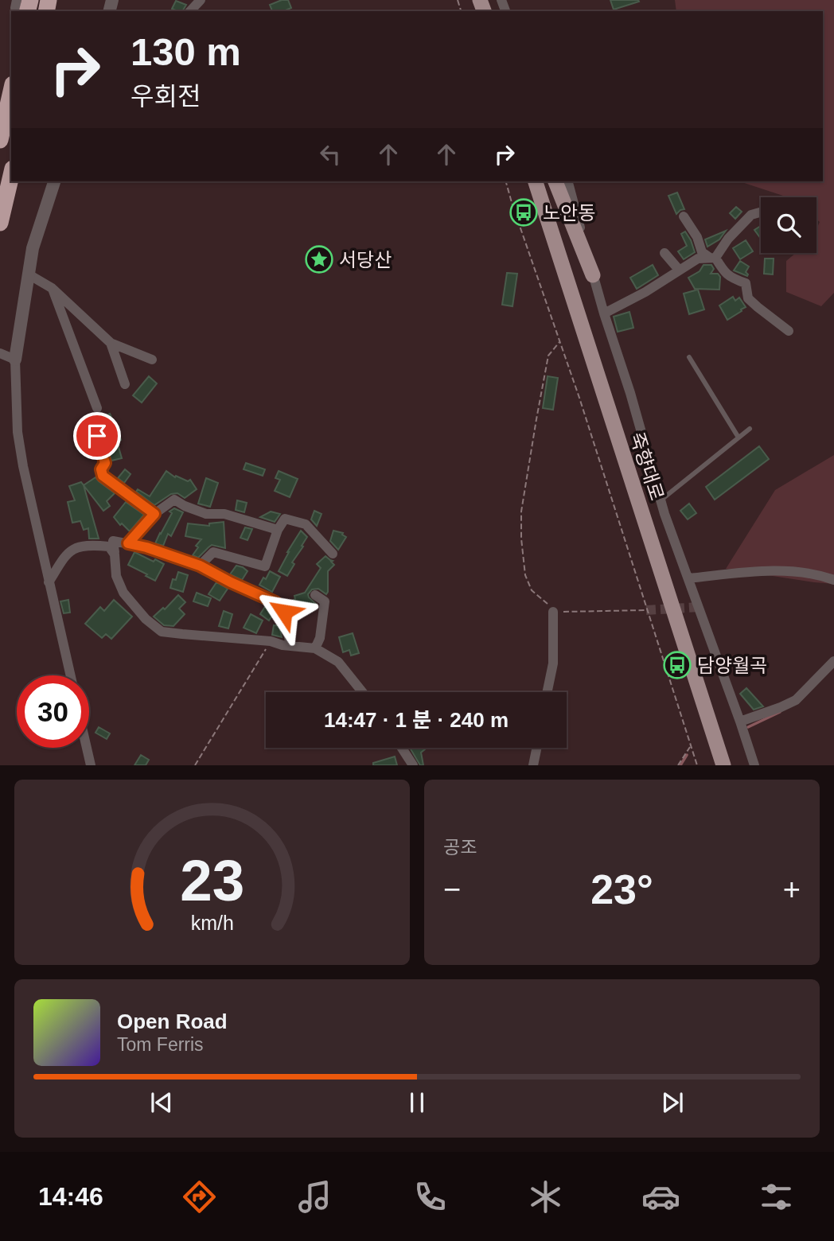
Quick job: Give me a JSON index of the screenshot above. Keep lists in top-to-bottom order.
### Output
{
  "streets": {
    "main road": ["죽향대로"]
  },
  "places": {
    "bus stop": ["노안동", "담양월곡"],
    "place": ["서당산"]
  },
  "page": {
    "turn": ["130 m", "우회전"],
    "limit": "30",
    "trip": "14:47 · 1 분 · 240 m",
    "tile": "공조",
    "heat": ["−", "23°", "+"],
    "song": ["Open Road", "Tom Ferris"],
    "tabs": "14:46",
    "gauge": ["23", "km/h"]
  }
}
